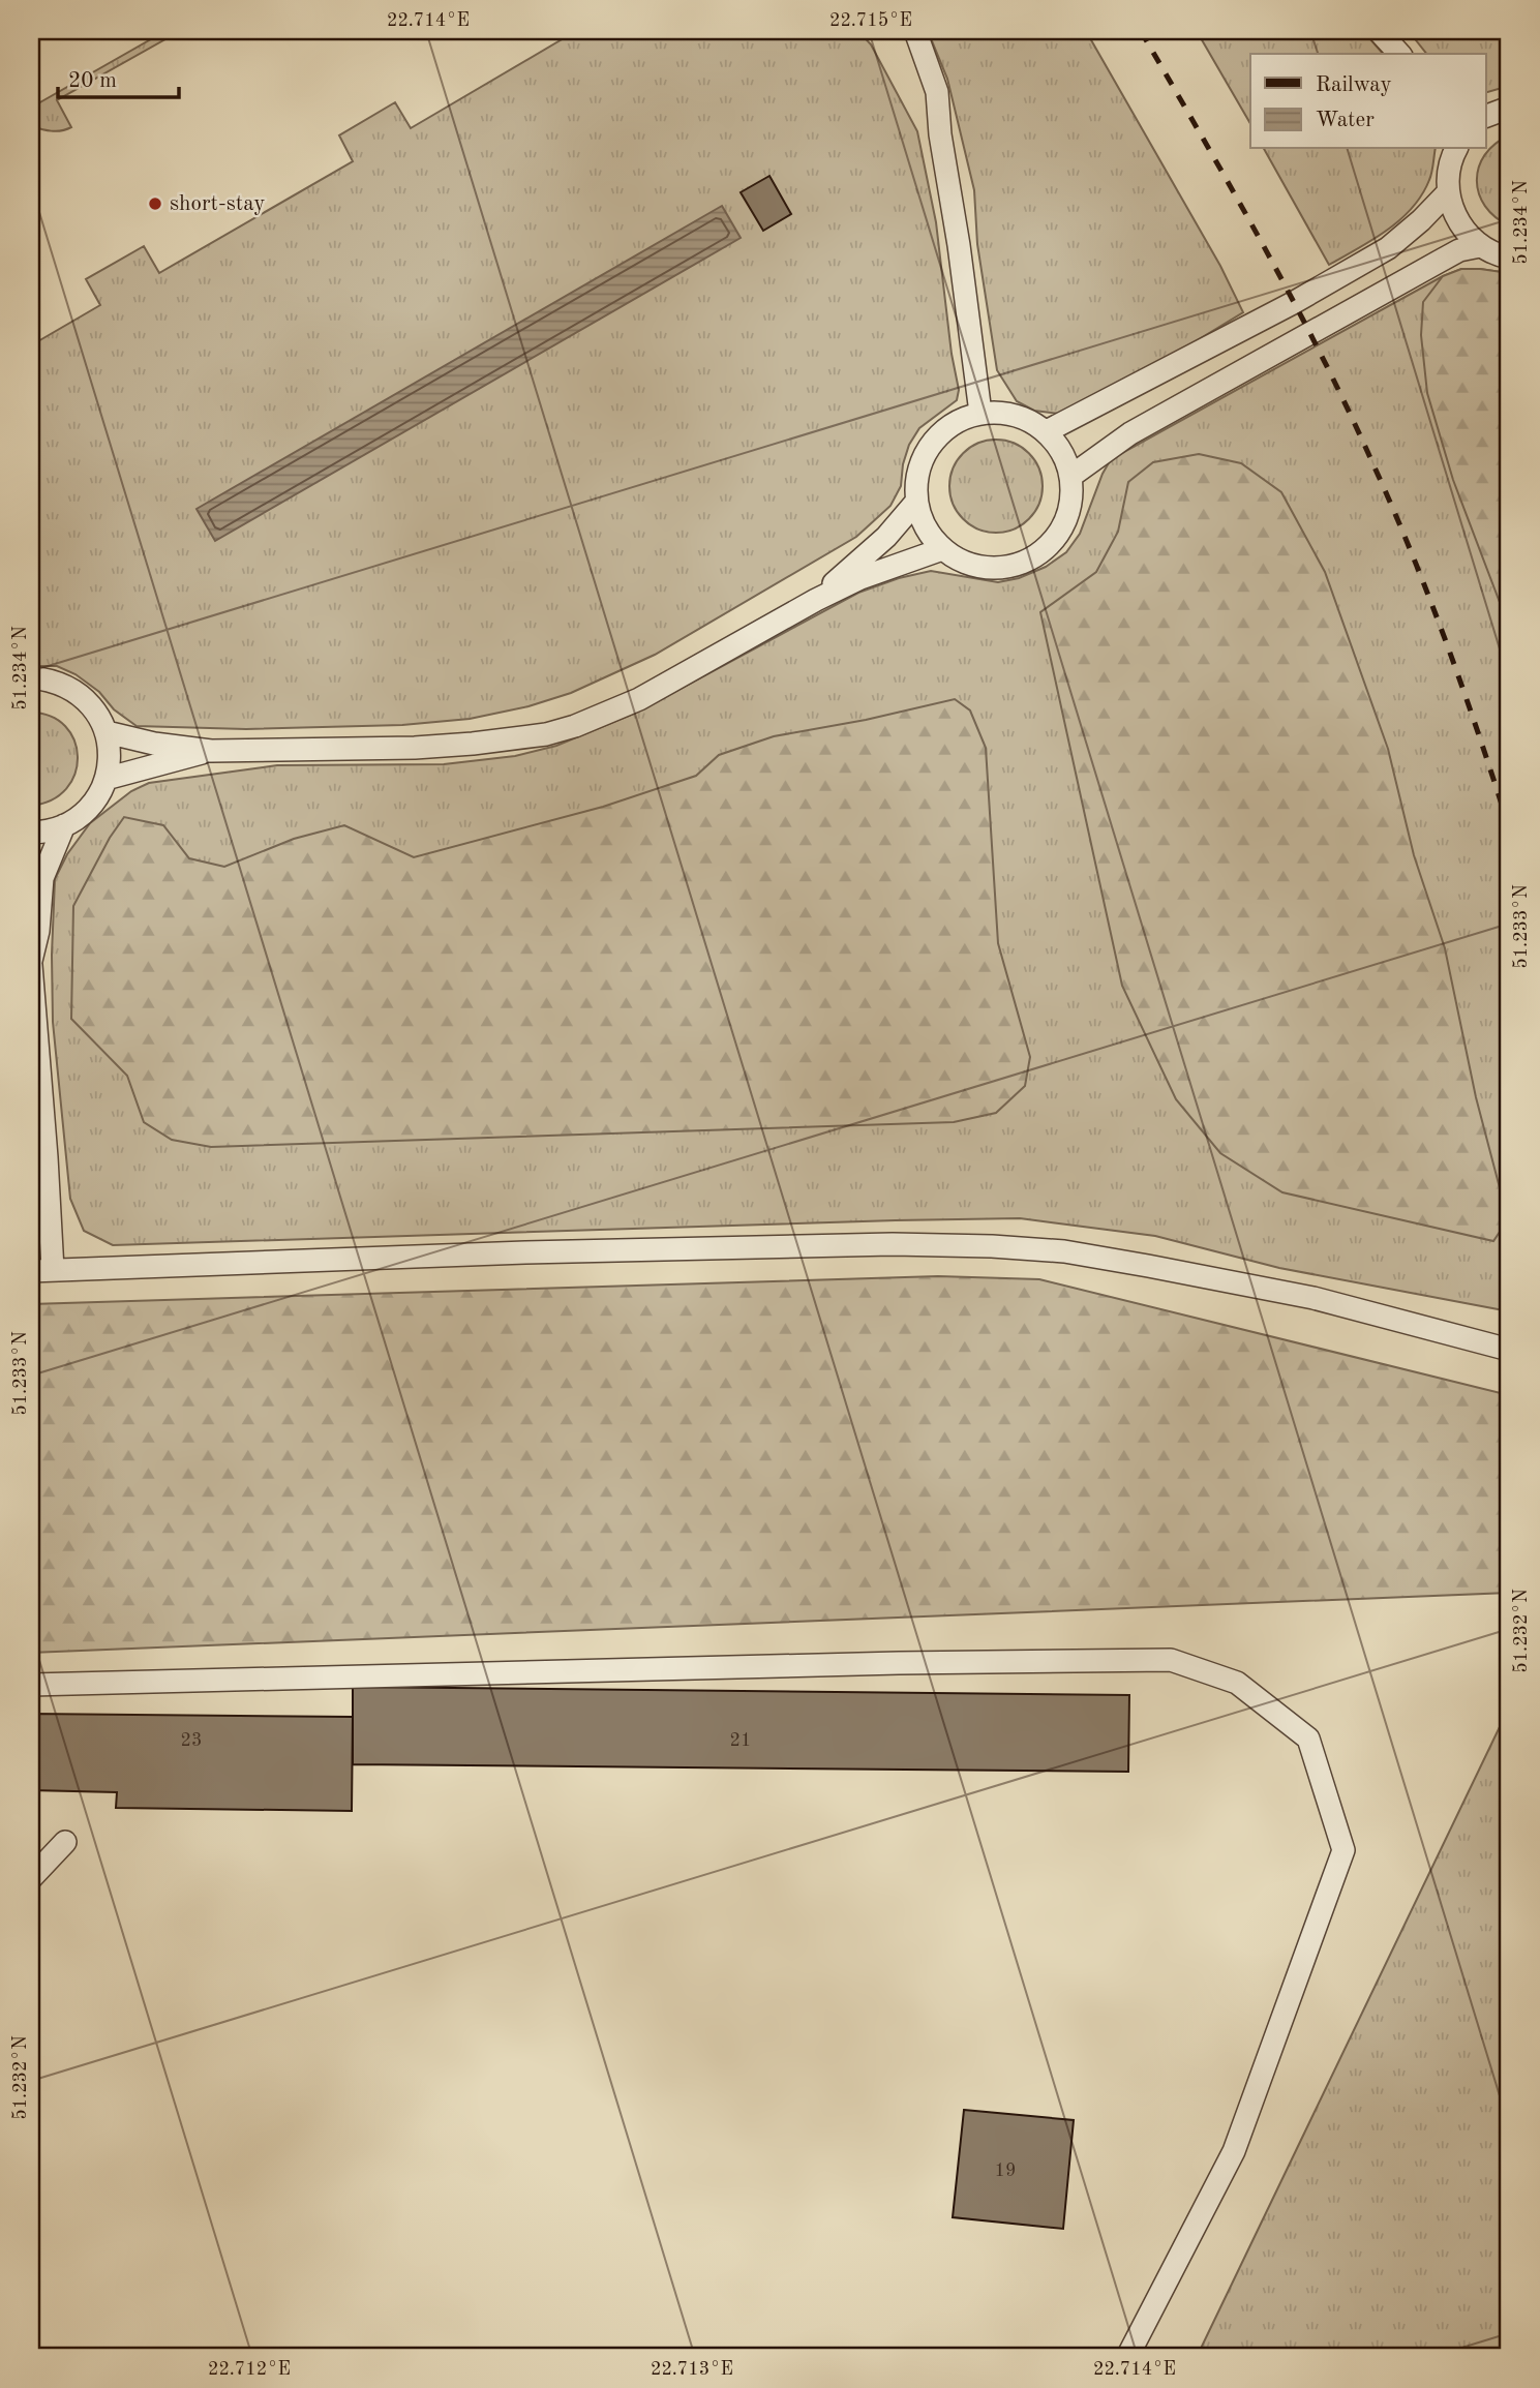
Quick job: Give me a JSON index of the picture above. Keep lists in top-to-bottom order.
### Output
{
  "places": ["short-stay"],
  "house_numbers": ["23", "21", "19"],
  "legend": ["Railway", "Water"],
  "scale_bar": "20 m",
  "coordinates": [
    "22.714°E",
    "22.715°E",
    "51.234°N",
    "51.233°N",
    "51.232°N",
    "22.712°E",
    "22.713°E"
  ]
}
